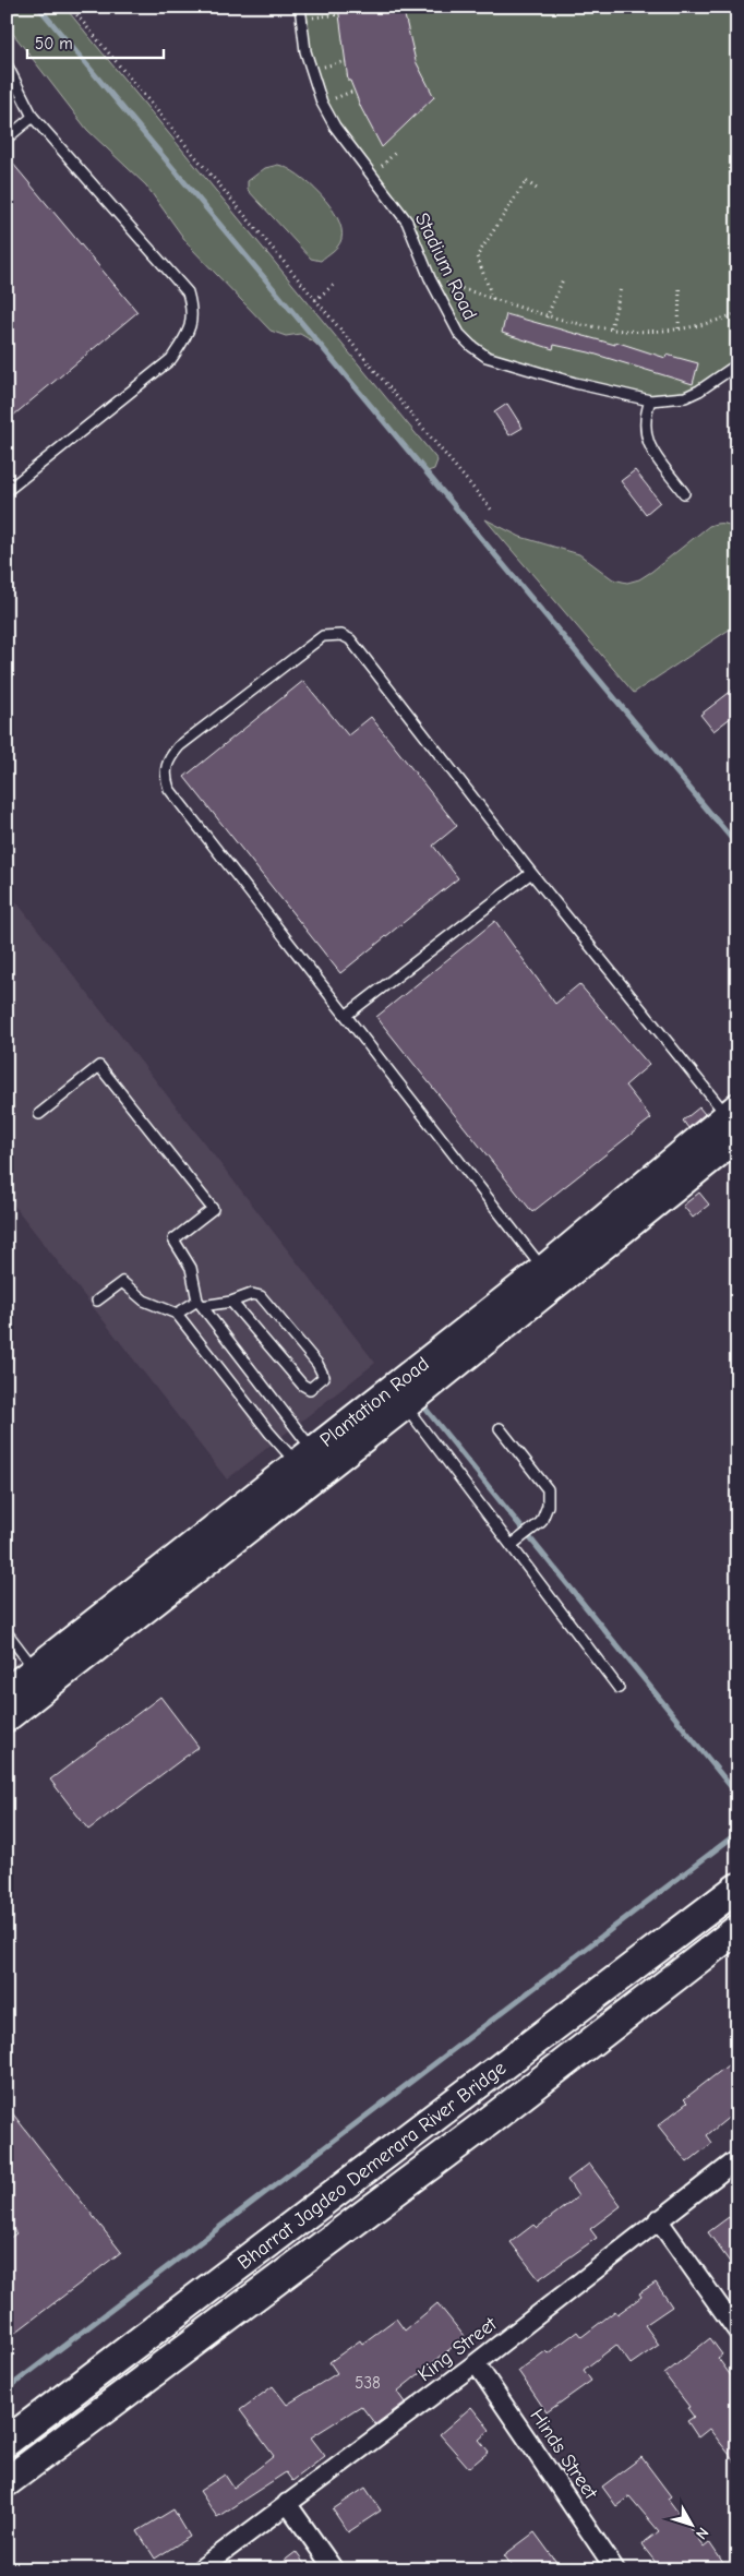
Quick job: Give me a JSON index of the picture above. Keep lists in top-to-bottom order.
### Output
{
  "streets": {
    "main road": ["Bharrat Jagdeo Demerara River Bridge"],
    "street": ["Plantation Road", "King Street", "Hinds Street"],
    "lane": ["Stadium Road"]
  },
  "crossings": [
    ["King Street", "Hinds Street"]
  ],
  "house_numbers": ["538"],
  "scale_bar": "50 m",
  "north": "bottom right"
}
